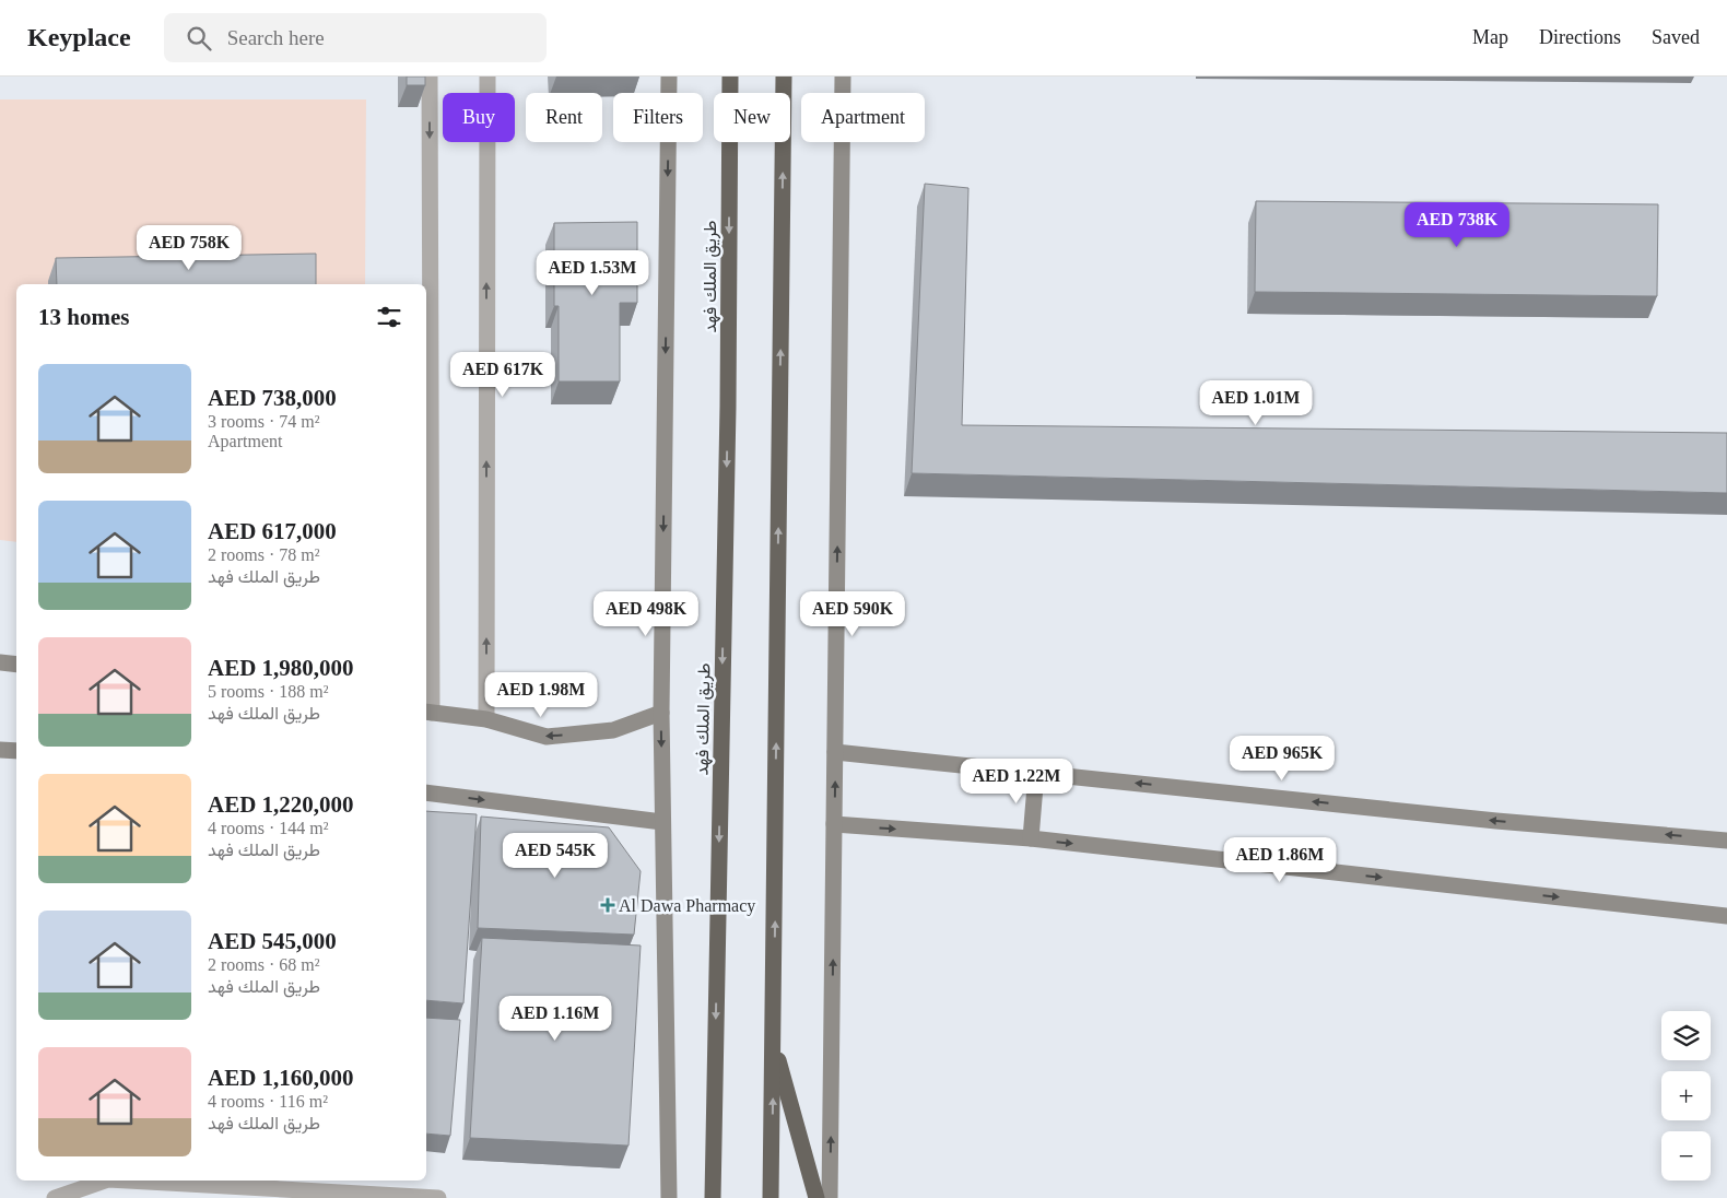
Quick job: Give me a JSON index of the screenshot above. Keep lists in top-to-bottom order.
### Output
{
  "streets": {
    "highway": ["طريق الملك فهد"]
  },
  "places": {
    "health": ["Al Dawa Pharmacy"]
  },
  "page": {
    "header": "Keyplace",
    "search": "Search here",
    "nav": ["Map", "Directions", "Saved"],
    "chip": [
      "Buy",
      "Rent",
      "Filters",
      "New",
      "Apartment"
    ],
    "price": [
      "AED 738K",
      "AED 758K",
      "AED 1.53M",
      "AED 617K",
      "AED 1.01M",
      "AED 498K",
      "AED 590K",
      "AED 1.98M",
      "AED 965K",
      "AED 1.22M",
      "AED 545K",
      "AED 1.86M",
      "AED 1.16M"
    ],
    "heading": "13 homes",
    "list": [
      {
        "name": "AED 738,000",
        "note": "3 rooms · 74 m² · Apartment"
      },
      {
        "name": "AED 617,000",
        "note": "2 rooms · 78 m² · طريق الملك فهد"
      },
      {
        "name": "AED 1,980,000",
        "note": "5 rooms · 188 m² · طريق الملك فهد"
      },
      {
        "name": "AED 1,220,000",
        "note": "4 rooms · 144 m² · طريق الملك فهد"
      },
      {
        "name": "AED 545,000",
        "note": "2 rooms · 68 m² · طريق الملك فهد"
      },
      {
        "name": "AED 1,160,000",
        "note": "4 rooms · 116 m² · طريق الملك فهد"
      }
    ],
    "map_buttons": ["+", "−"]
  }
}
